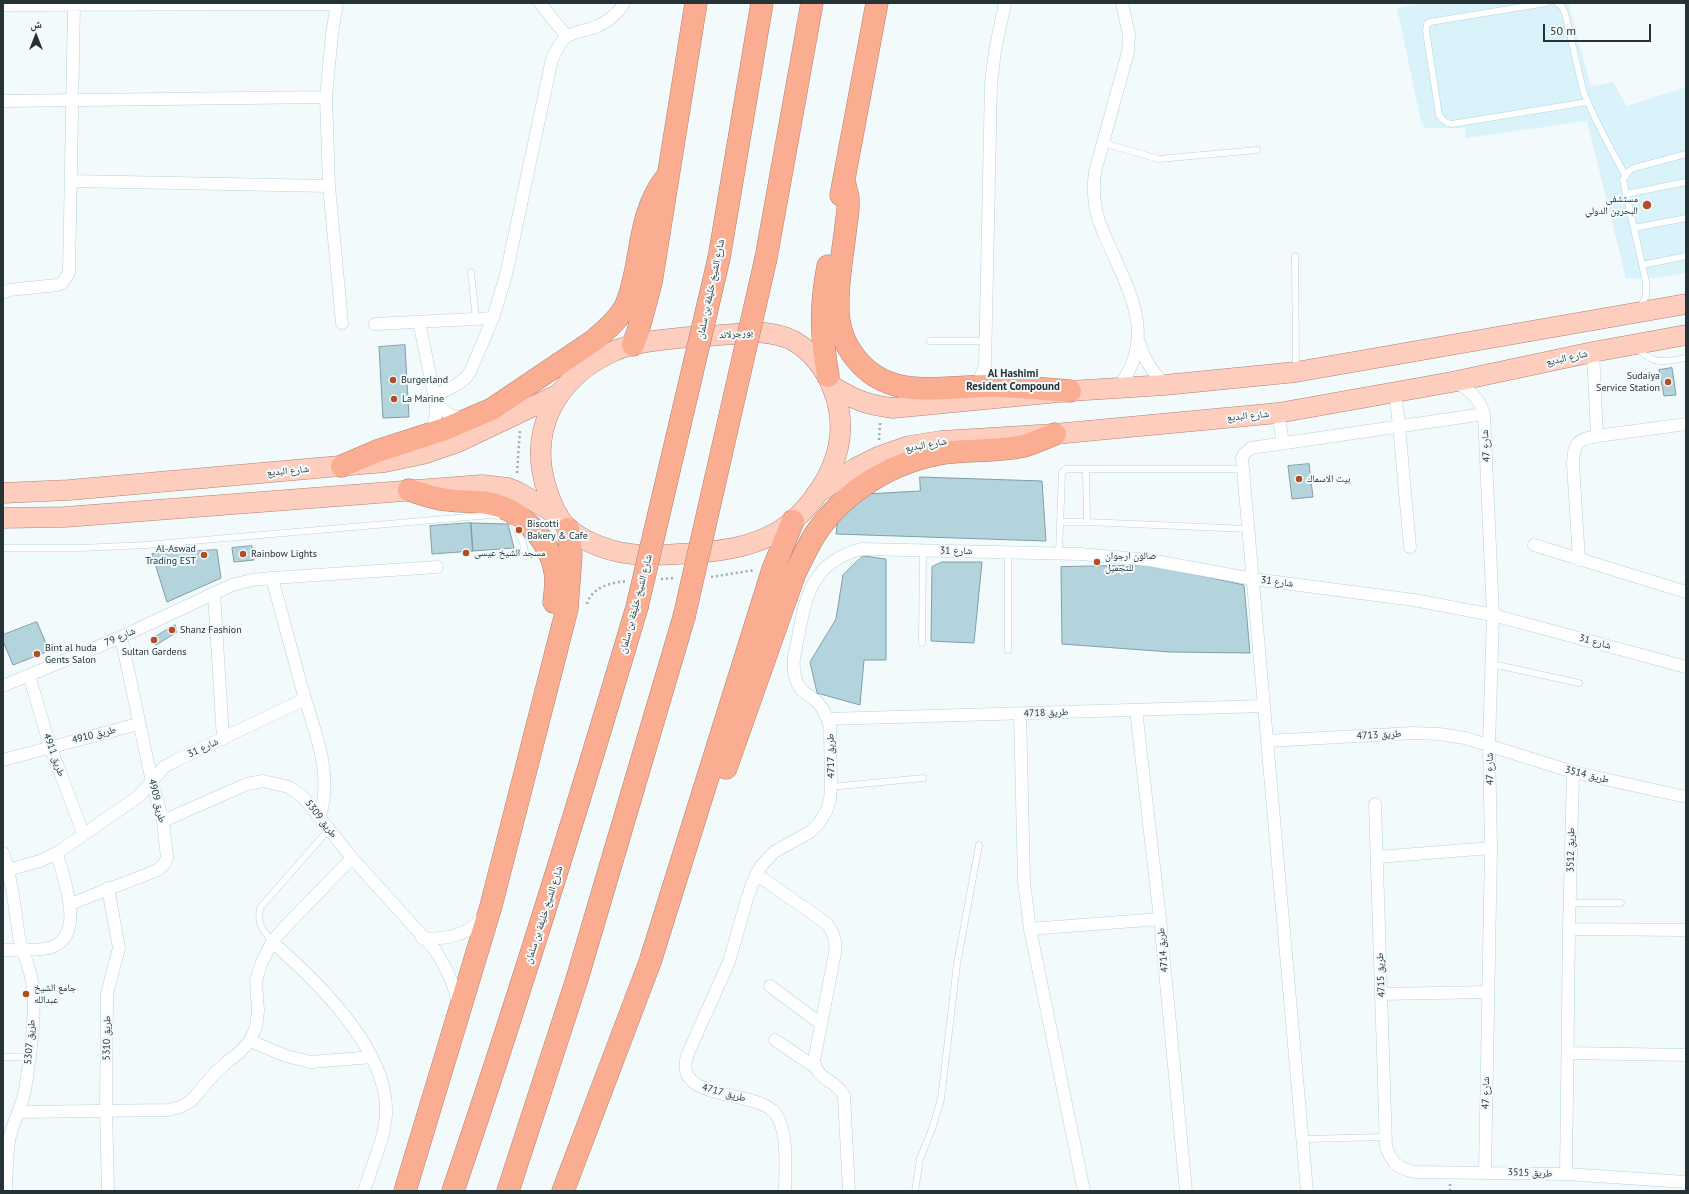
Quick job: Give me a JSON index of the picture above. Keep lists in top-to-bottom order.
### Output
{
  "streets": {
    "highway": ["شارع الشيخ خليفة بن سلمان"],
    "main road": ["بورجرلاند", "شارع البديع"],
    "street": [
      "شارع 47",
      "شارع 31",
      "شارع 79",
      "طريق 4718",
      "طريق 4910",
      "طريق 4713",
      "طريق 4911",
      "طريق 4717",
      "طريق 3514",
      "طريق 4909",
      "طريق 5309",
      "طريق 3512",
      "طريق 4714",
      "طريق 4715",
      "طريق 5310",
      "طريق 5307",
      "طريق 3515"
    ]
  },
  "crossings": [
    ["بورجرلاند", "شارع البديع"],
    ["شارع البديع", "شارع 47"],
    ["شارع 47", "شارع 31"],
    ["شارع 47", "طريق 4713"],
    ["شارع 47", "طريق 3514"],
    ["شارع 47", "طريق 3515"],
    ["شارع 31", "طريق 4911"],
    ["شارع 31", "طريق 4717"],
    ["شارع 31", "طريق 4909"],
    ["شارع 31", "طريق 5307"],
    ["شارع 79", "طريق 4911"],
    ["شارع 79", "طريق 4909"],
    ["طريق 4718", "طريق 4717"],
    ["طريق 4718", "طريق 4714"],
    ["طريق 4910", "طريق 4911"],
    ["طريق 4910", "طريق 4909"],
    ["طريق 4713", "طريق 3514"],
    ["طريق 3514", "طريق 3512"],
    ["طريق 4909", "طريق 5309"],
    ["طريق 4909", "طريق 5310"],
    ["طريق 3512", "طريق 3515"],
    ["طريق 4715", "طريق 3515"]
  ],
  "districts": ["Al Hashimi Resident Compound"],
  "places": [
    "مستشفى البحرين الدولي",
    "Burgerland",
    "Sudaiya Service Station",
    "La Marine",
    "بيت الاسماك",
    "Biscotti Bakery & Cafe",
    "مسجد الشيخ عيسى",
    "Rainbow Lights",
    "Al-Aswad Trading EST",
    "صالون ارجوان للتجميل",
    "Shanz Fashion",
    "Sultan Gardens",
    "Bint al huda Gents Salon",
    "جامع الشيخ عبدالله"
  ],
  "scale_bar": "50 m",
  "north": "top"
}
